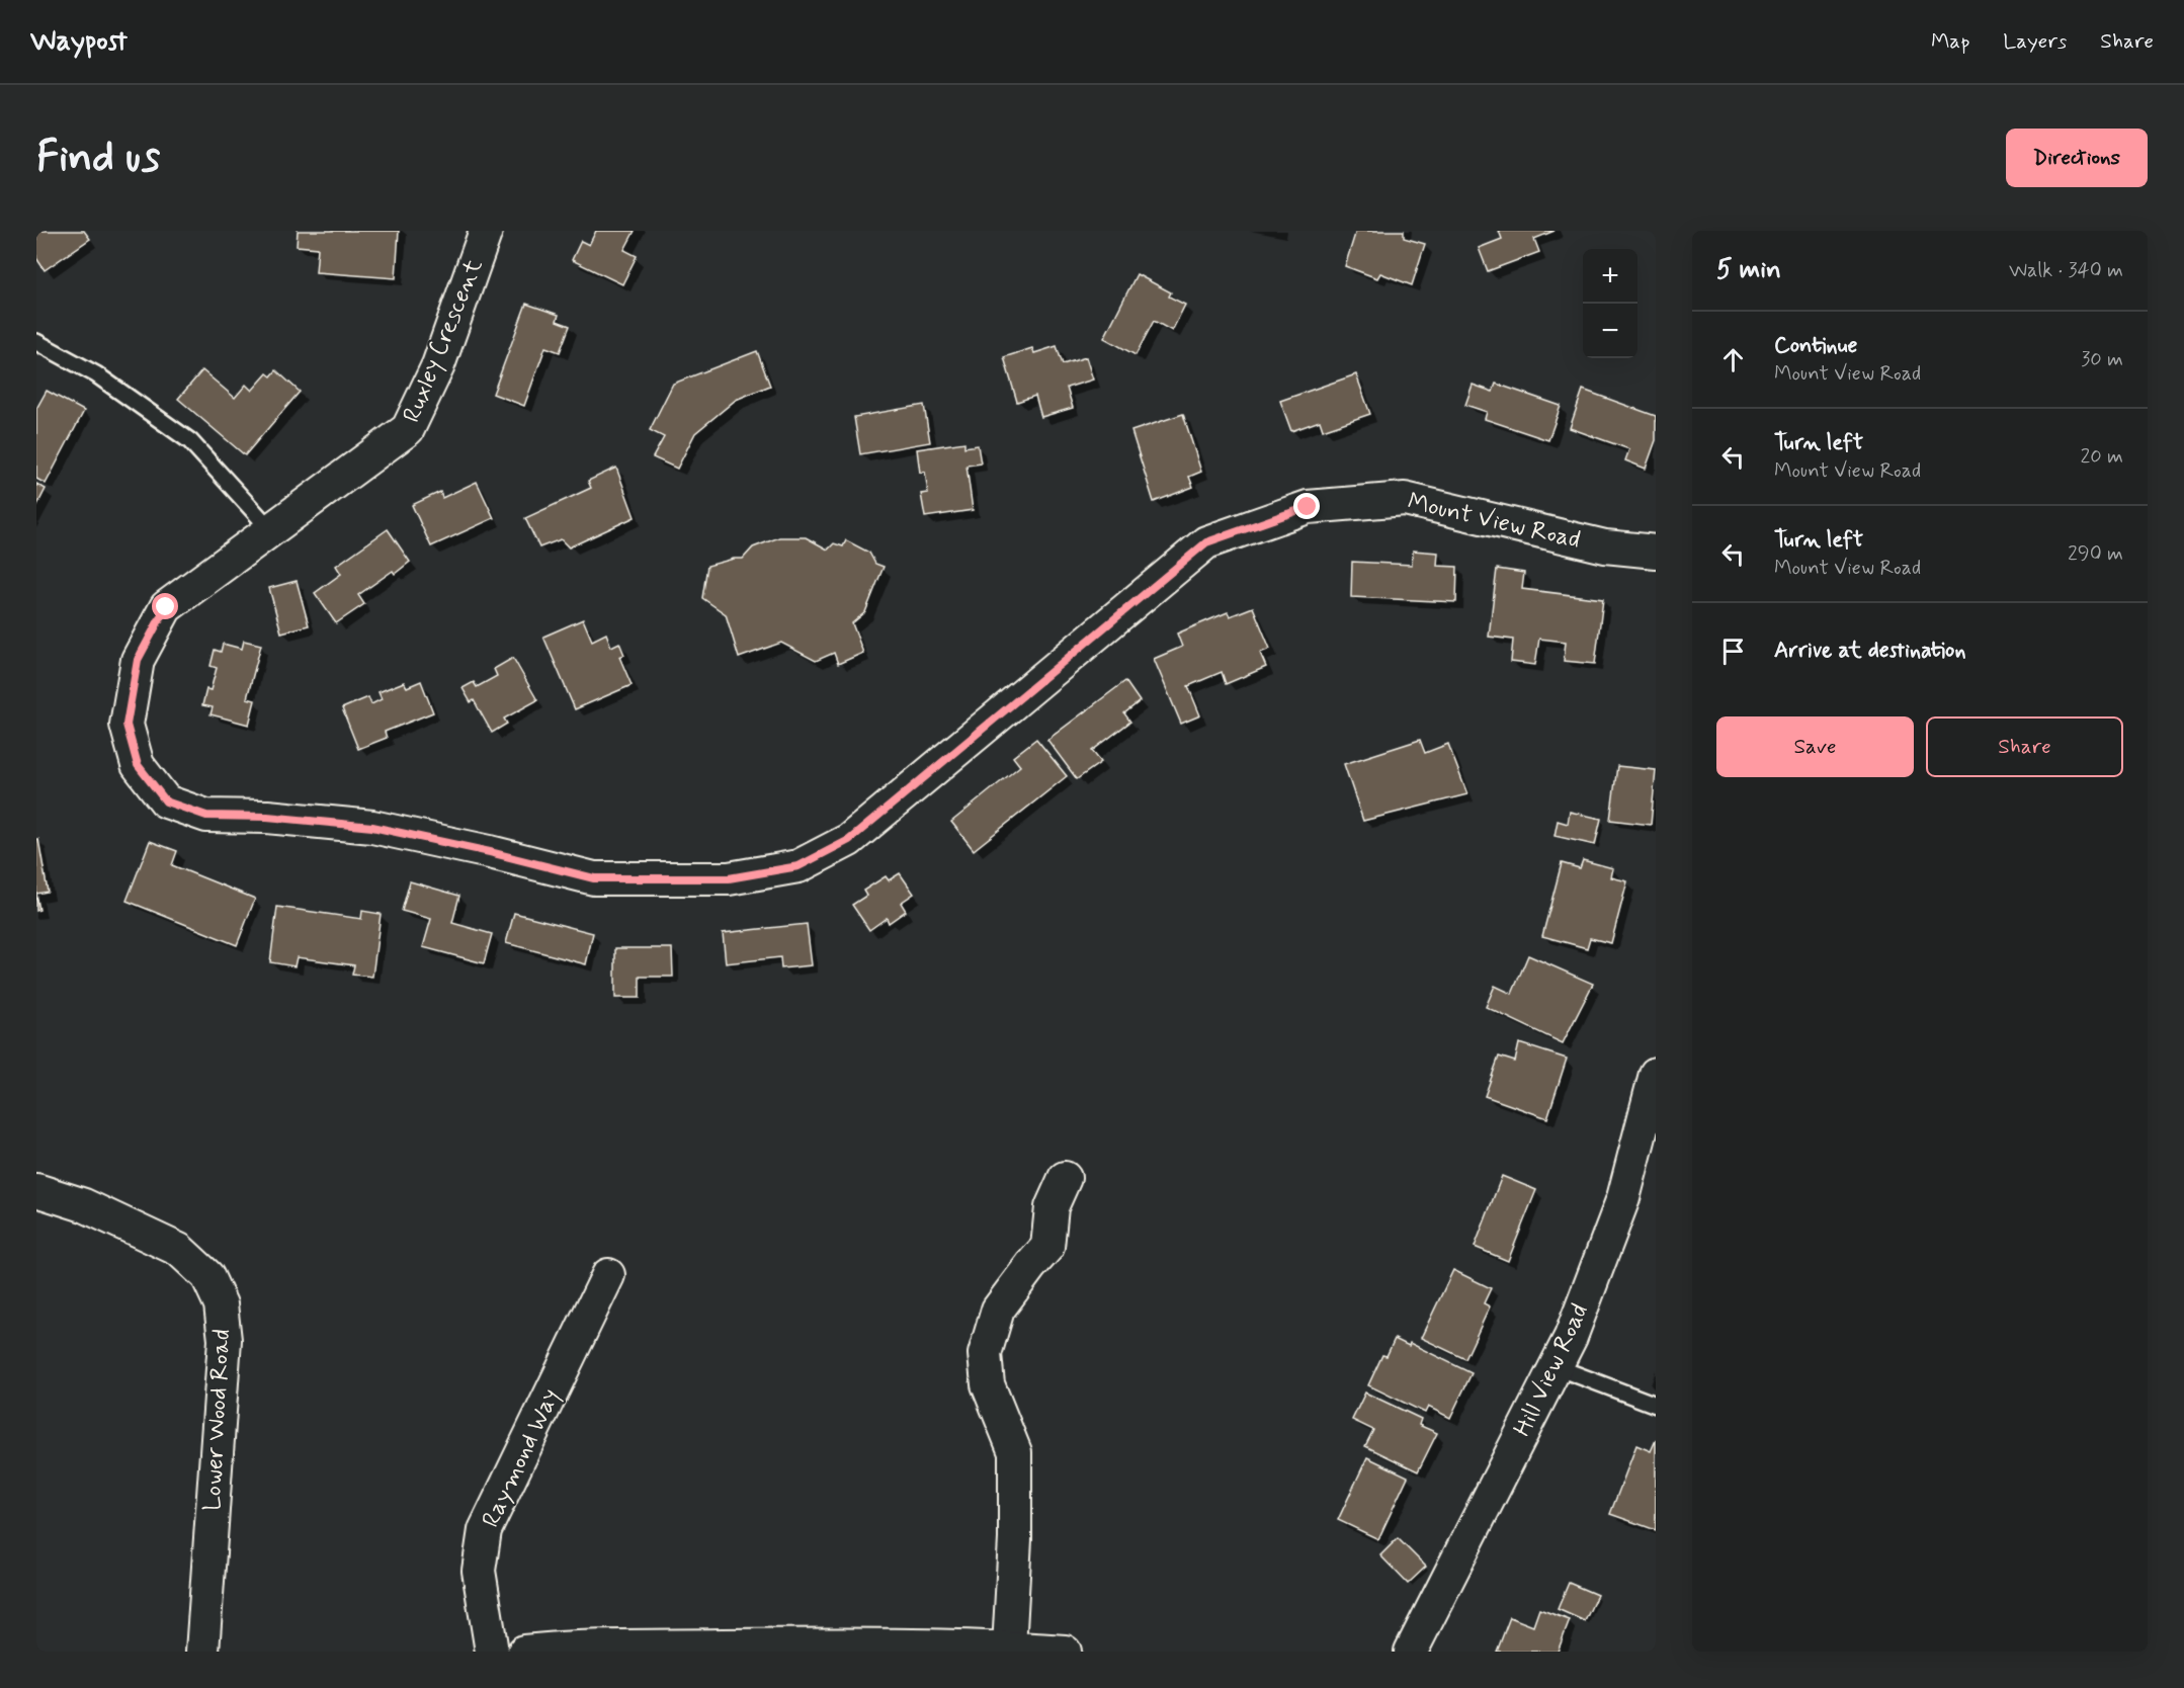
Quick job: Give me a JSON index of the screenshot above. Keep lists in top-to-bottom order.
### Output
{
  "streets": {
    "street": [
      "Ruxley Crescent",
      "Mount View Road",
      "Hill View Road",
      "Lower Wood Road",
      "Raymond Way"
    ]
  },
  "crossings": [
    ["Ruxley Crescent", "Mount View Road"]
  ],
  "page": {
    "header": "Waypost",
    "nav": ["Map", "Layers", "Share"],
    "buttons": [
      "Directions",
      ["Save", "Share"]
    ],
    "title": "Find us",
    "heading": ["5 min", "Walk · 340 m"],
    "map_buttons": ["+", "−"],
    "list": [
      ["Continue", "Mount View Road", "30 m"],
      ["Turn left", "Mount View Road", "20 m"],
      ["Turn left", "Mount View Road", "290 m"],
      "Arrive at destination"
    ]
  }
}
